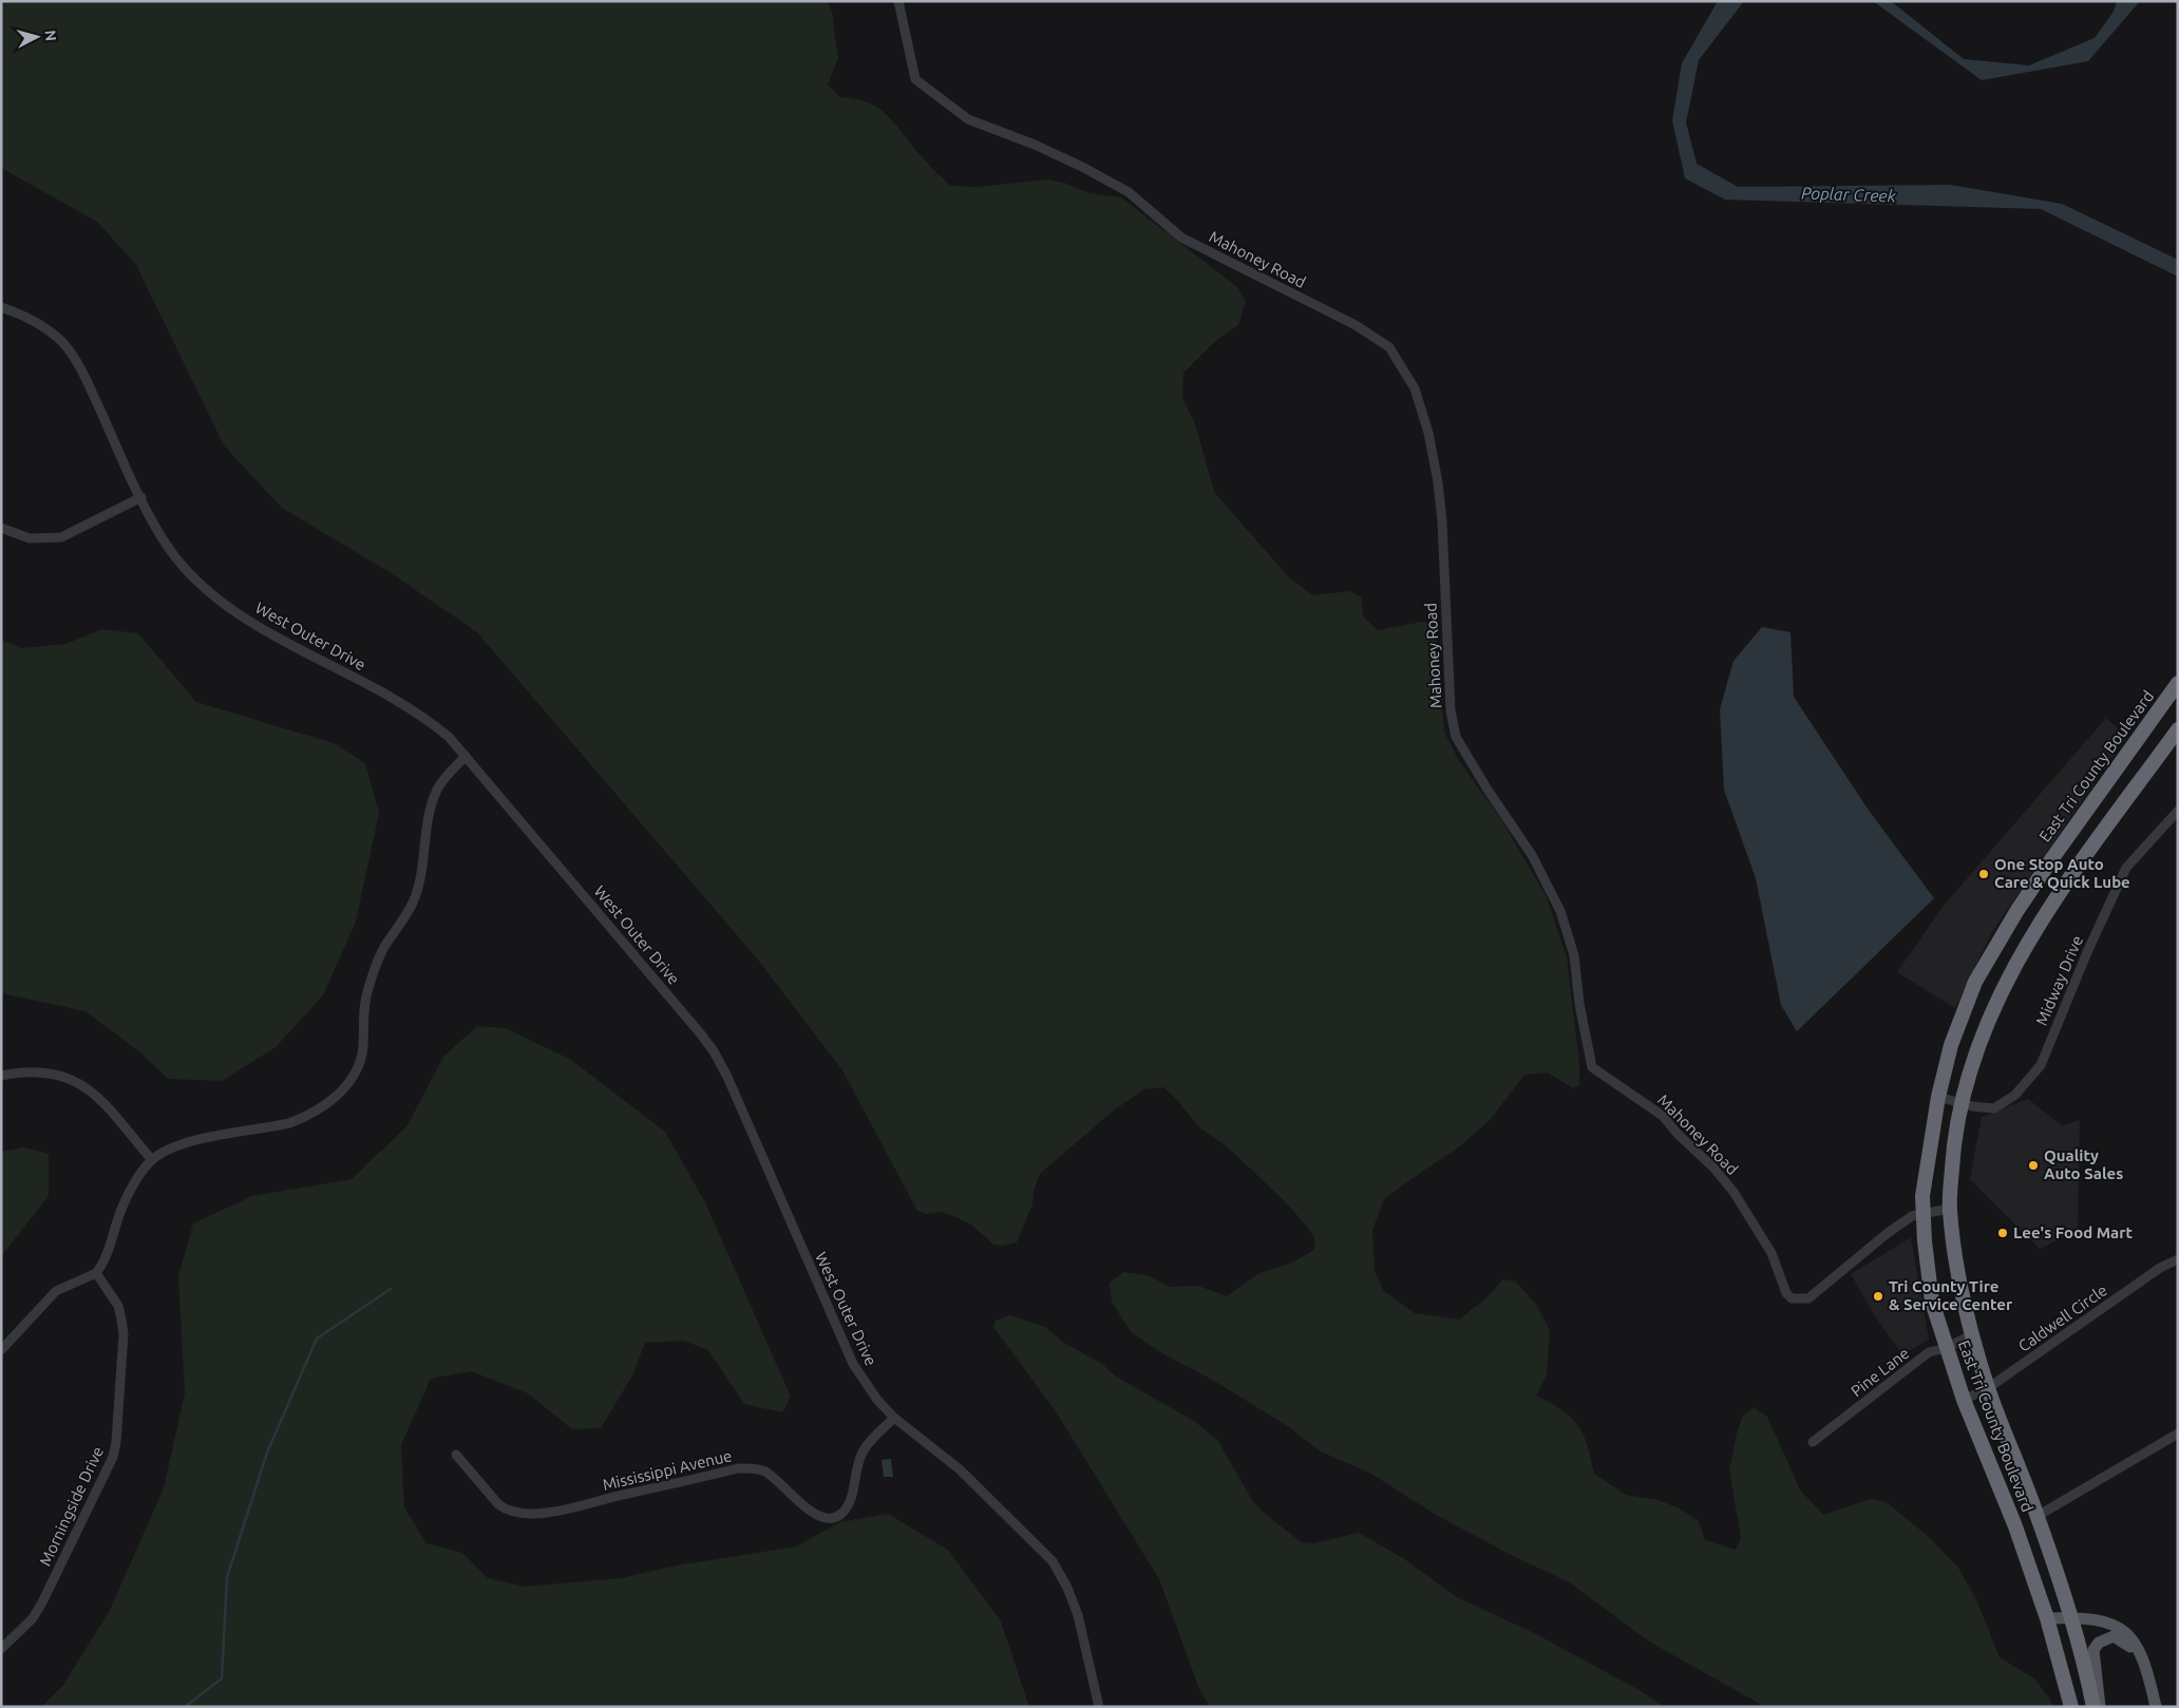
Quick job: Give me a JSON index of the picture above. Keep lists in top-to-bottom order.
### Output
{
  "streets": {
    "highway": ["East Tri County Boulevard"],
    "street": [
      "Mahoney Road",
      "West Outer Drive",
      "Midway Drive",
      "Caldwell Circle",
      "Pine Lane",
      "Mississippi Avenue",
      "Morningside Drive"
    ]
  },
  "crossings": [
    ["Mahoney Road", "East Tri County Boulevard"],
    ["West Outer Drive", "Mississippi Avenue"],
    ["East Tri County Boulevard", "Midway Drive"],
    ["East Tri County Boulevard", "Caldwell Circle"],
    ["East Tri County Boulevard", "Pine Lane"]
  ],
  "water": ["Poplar Creek"],
  "places": [
    "One Stop Auto Care & Quick Lube",
    "Quality Auto Sales",
    "Lee's Food Mart",
    "Tri County Tire & Service Center"
  ],
  "north": "right"
}
